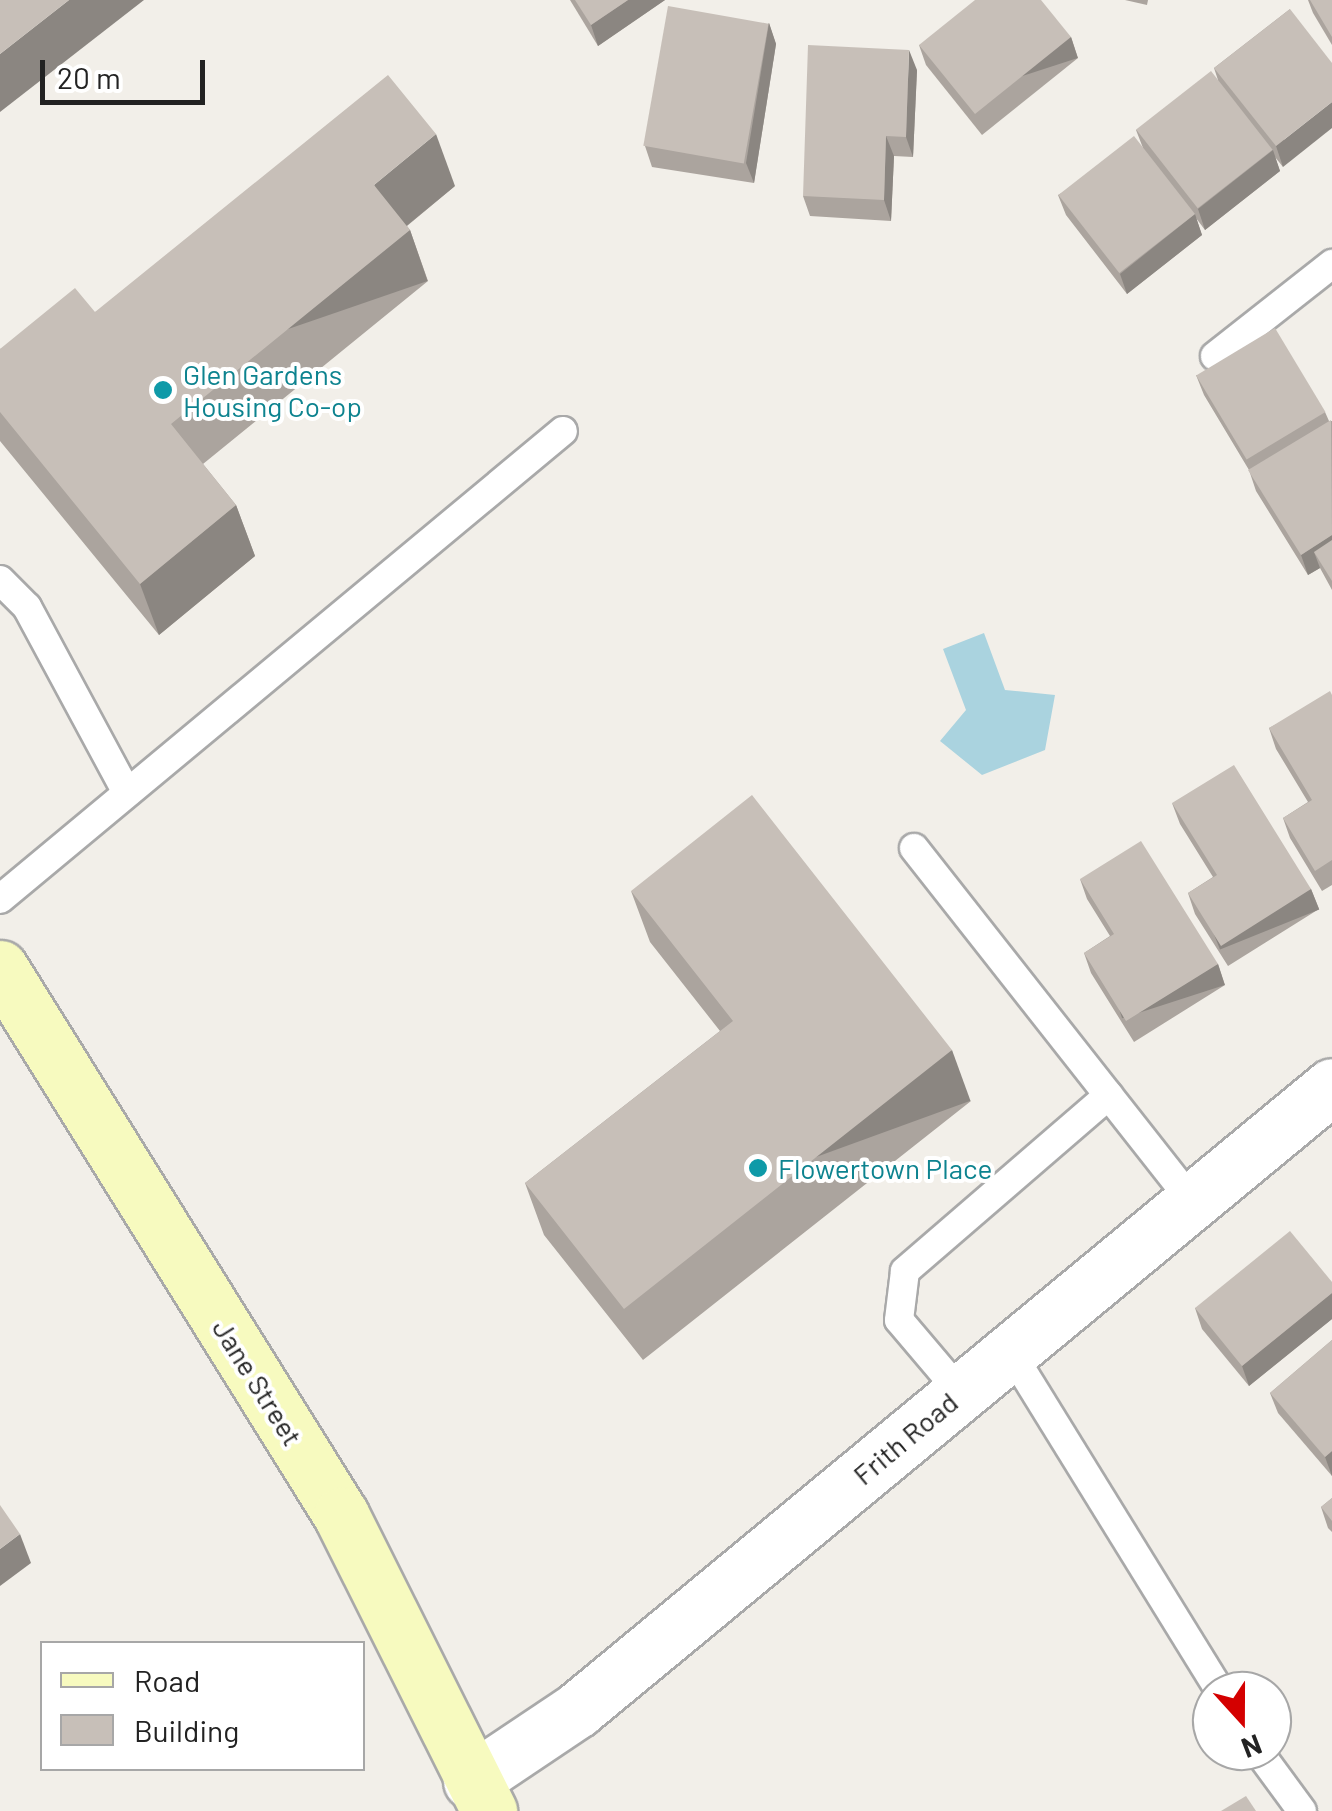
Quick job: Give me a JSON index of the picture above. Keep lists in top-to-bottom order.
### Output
{
  "streets": {
    "main road": ["Jane Street"],
    "street": ["Frith Road"]
  },
  "crossings": [
    ["Jane Street", "Frith Road"]
  ],
  "places": ["Glen Gardens Housing Co-op", "Flowertown Place"],
  "legend": ["Road", "Building"],
  "scale_bar": "20 m",
  "north": "bottom"
}
